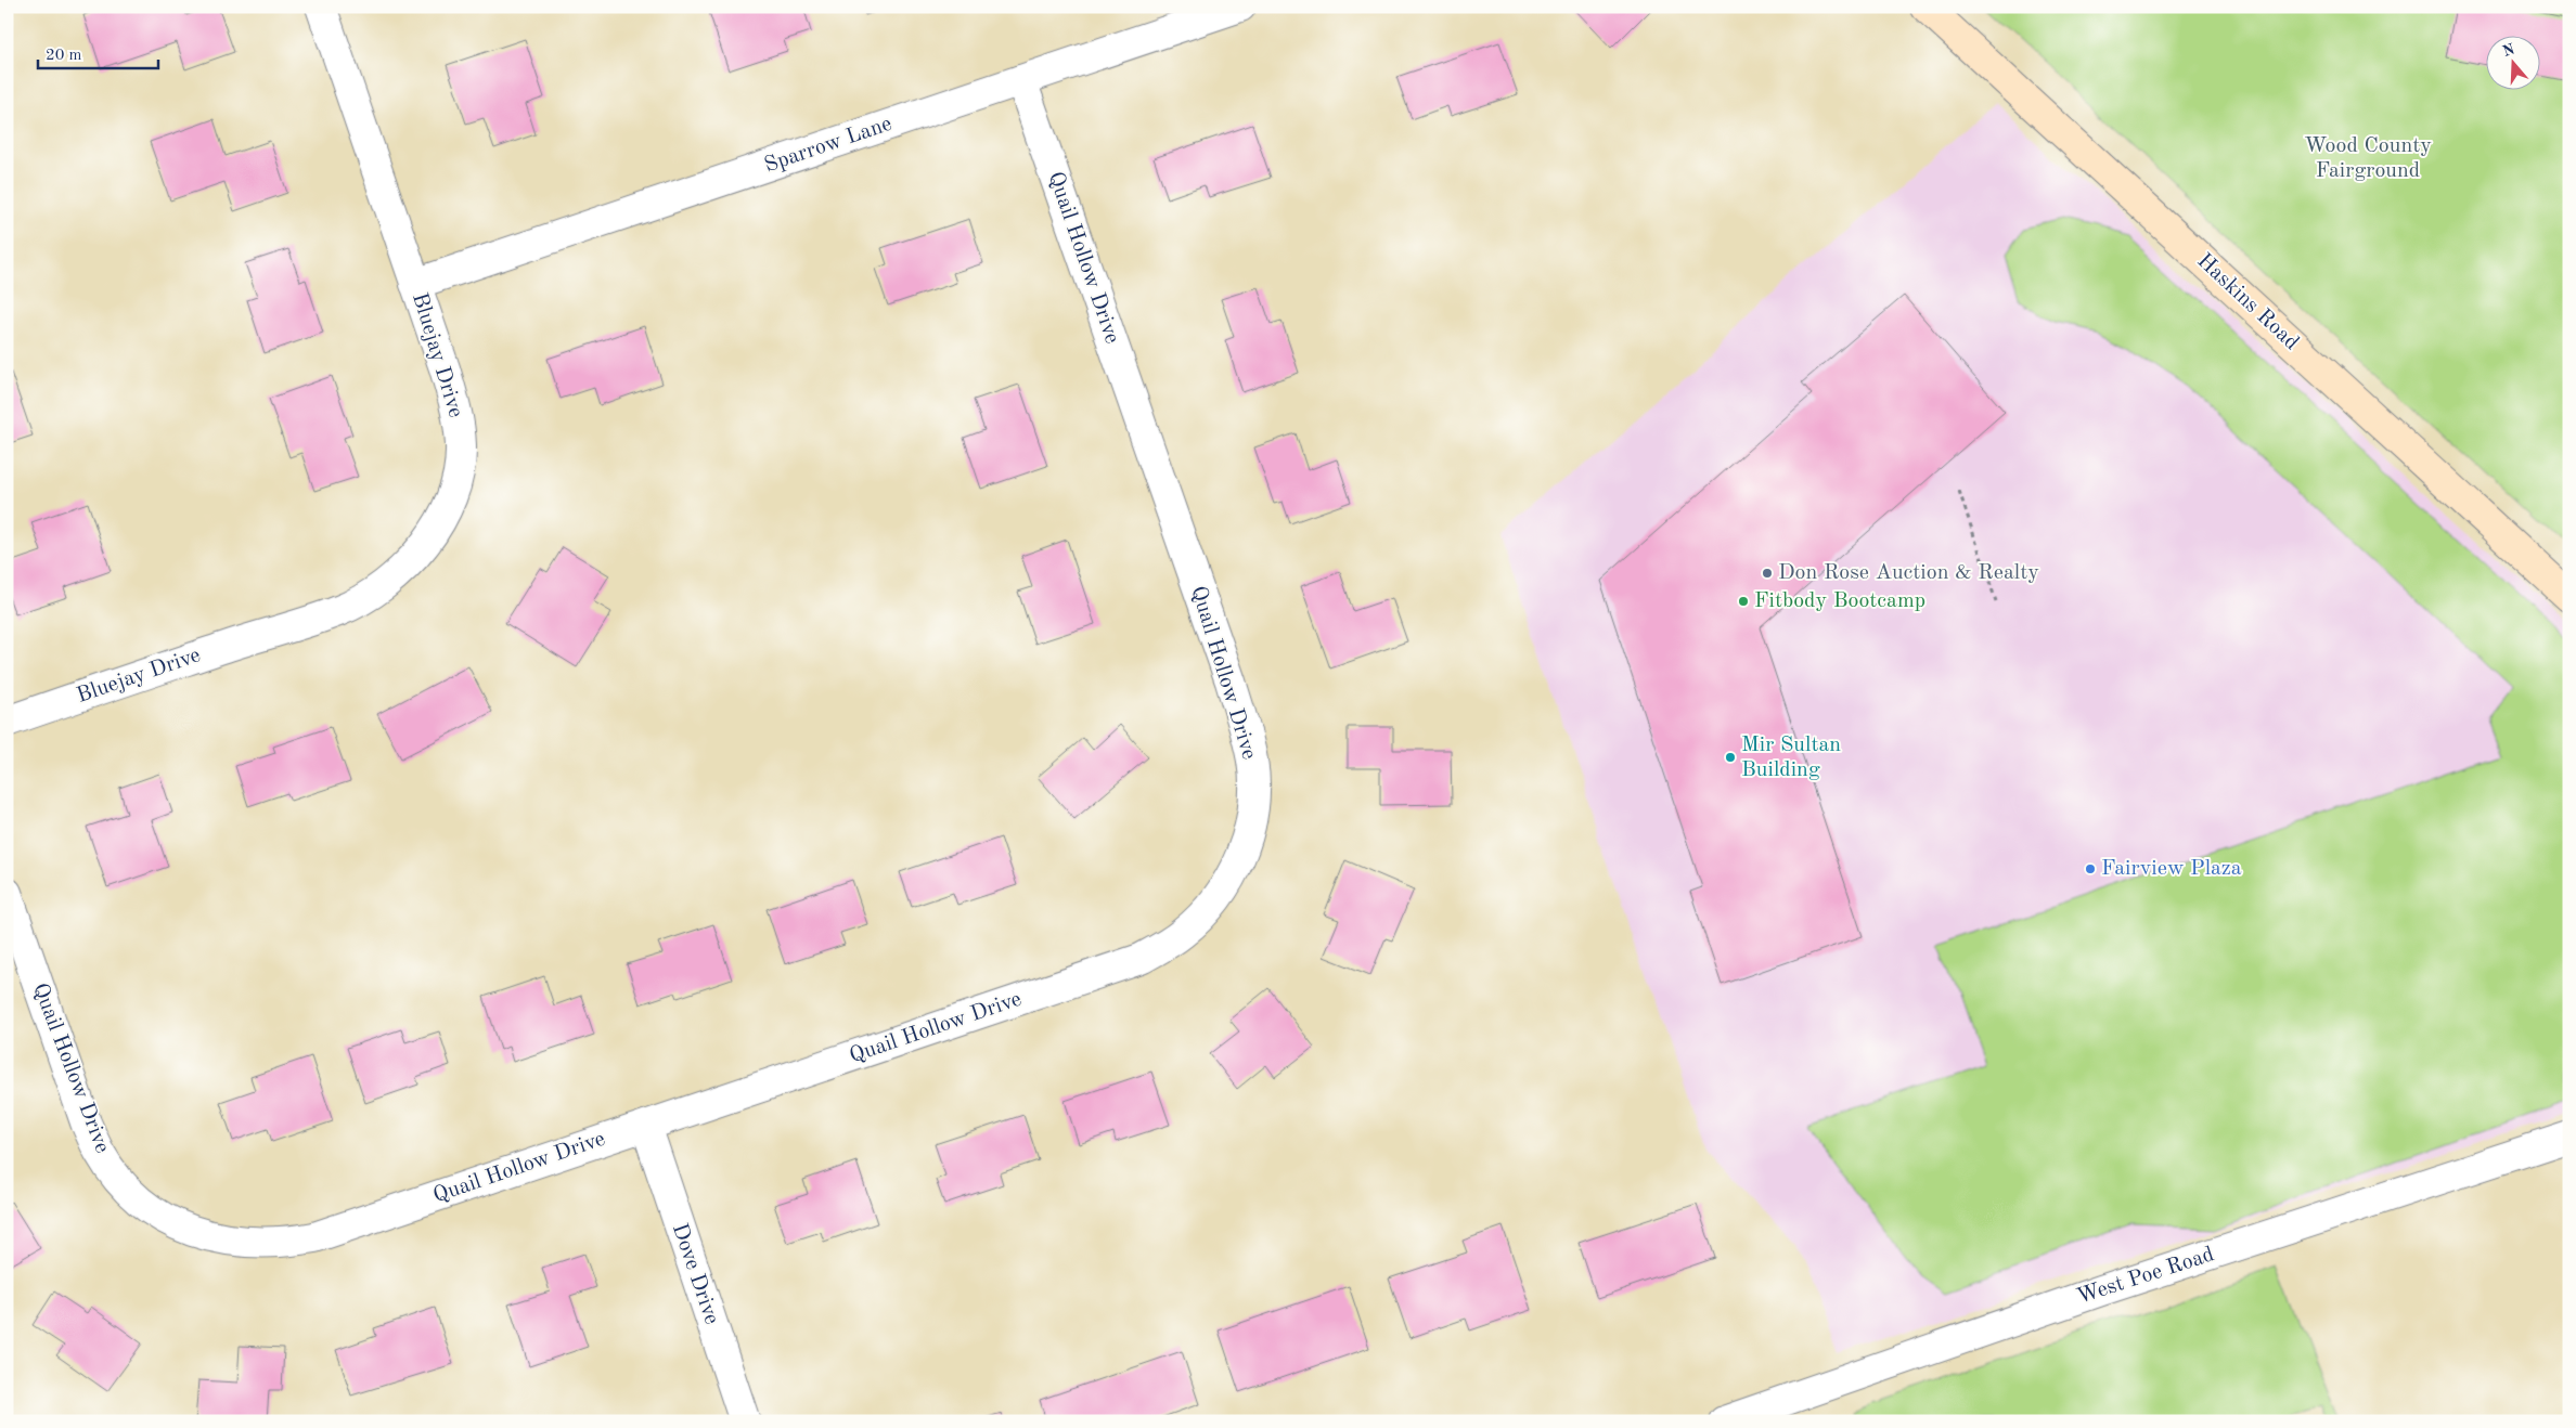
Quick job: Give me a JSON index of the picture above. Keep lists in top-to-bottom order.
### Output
{
  "streets": {
    "main road": ["Haskins Road"],
    "street": [
      "Sparrow Lane",
      "Quail Hollow Drive",
      "Bluejay Drive",
      "Dove Drive",
      "West Poe Road"
    ]
  },
  "crossings": [
    ["Sparrow Lane", "Quail Hollow Drive"],
    ["Sparrow Lane", "Bluejay Drive"],
    ["Quail Hollow Drive", "Dove Drive"]
  ],
  "parks": ["Wood County Fairground"],
  "places": [
    "Don Rose Auction & Realty",
    "Fitbody Bootcamp",
    "Mir Sultan Building",
    "Fairview Plaza"
  ],
  "scale_bar": "20 m",
  "north": "top"
}
